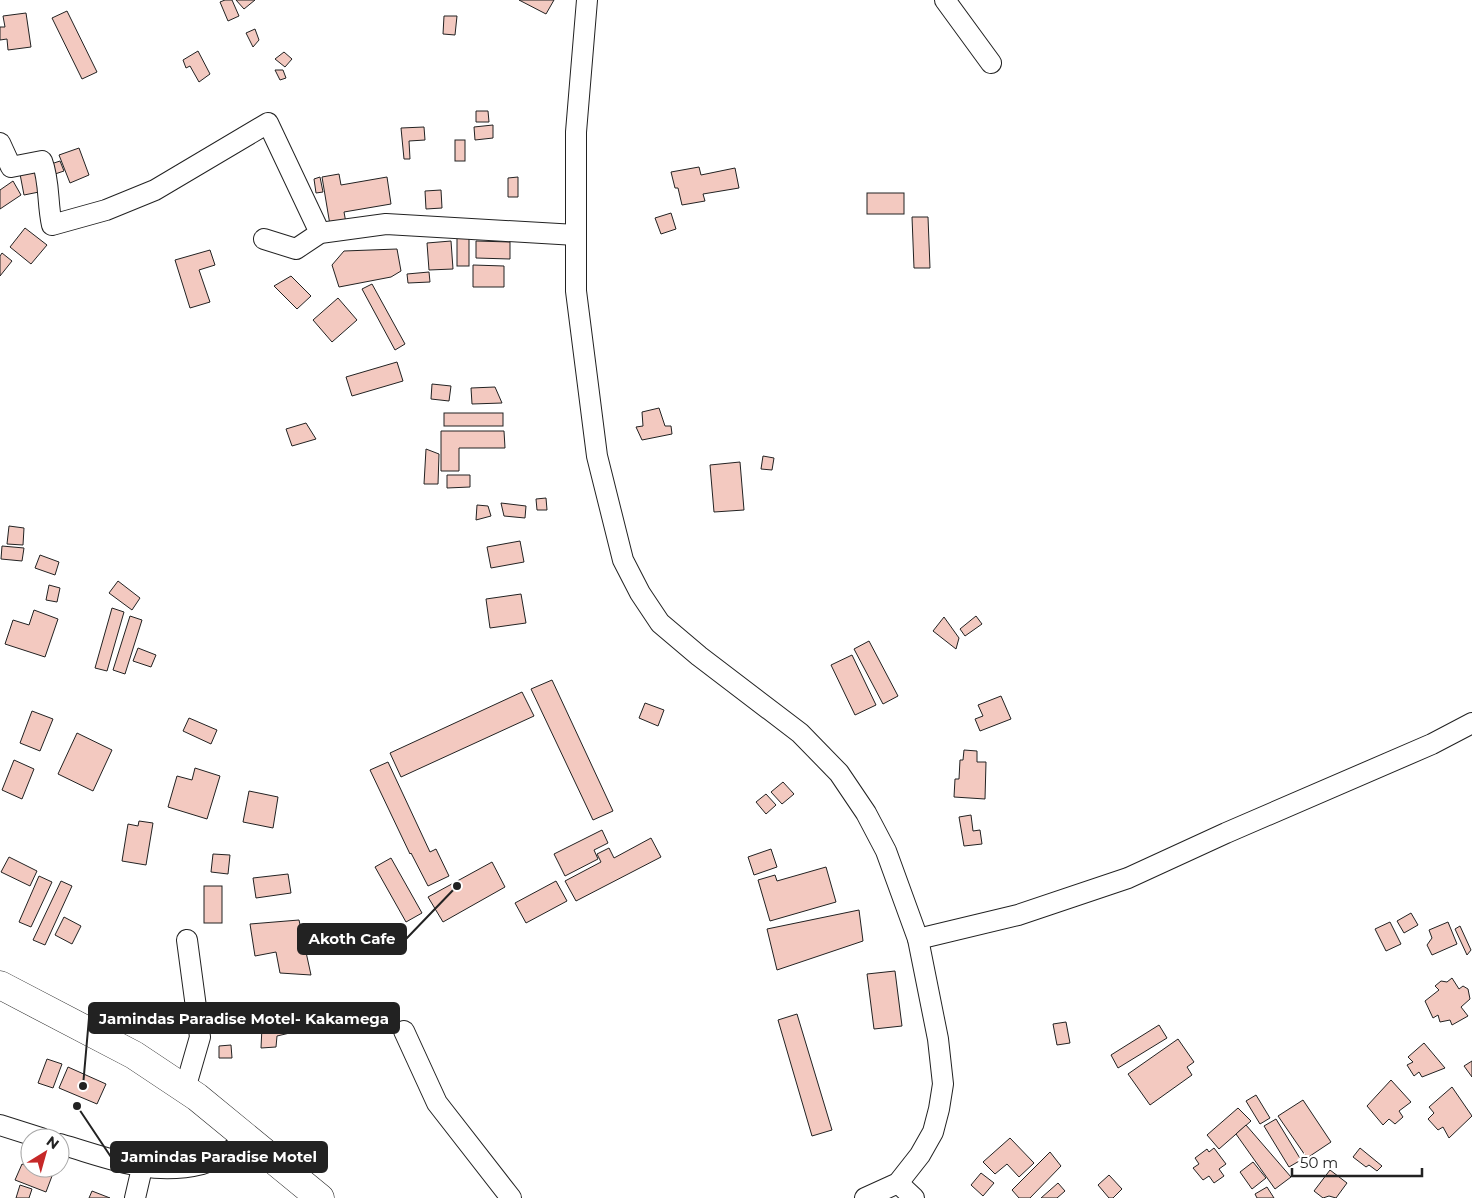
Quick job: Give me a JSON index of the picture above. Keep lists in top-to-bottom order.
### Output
{
  "places": ["Akoth Cafe", "Jamindas Paradise Motel- Kakamega", "Jamindas Paradise Motel"],
  "scale_bar": "50 m",
  "north": "top right"
}
